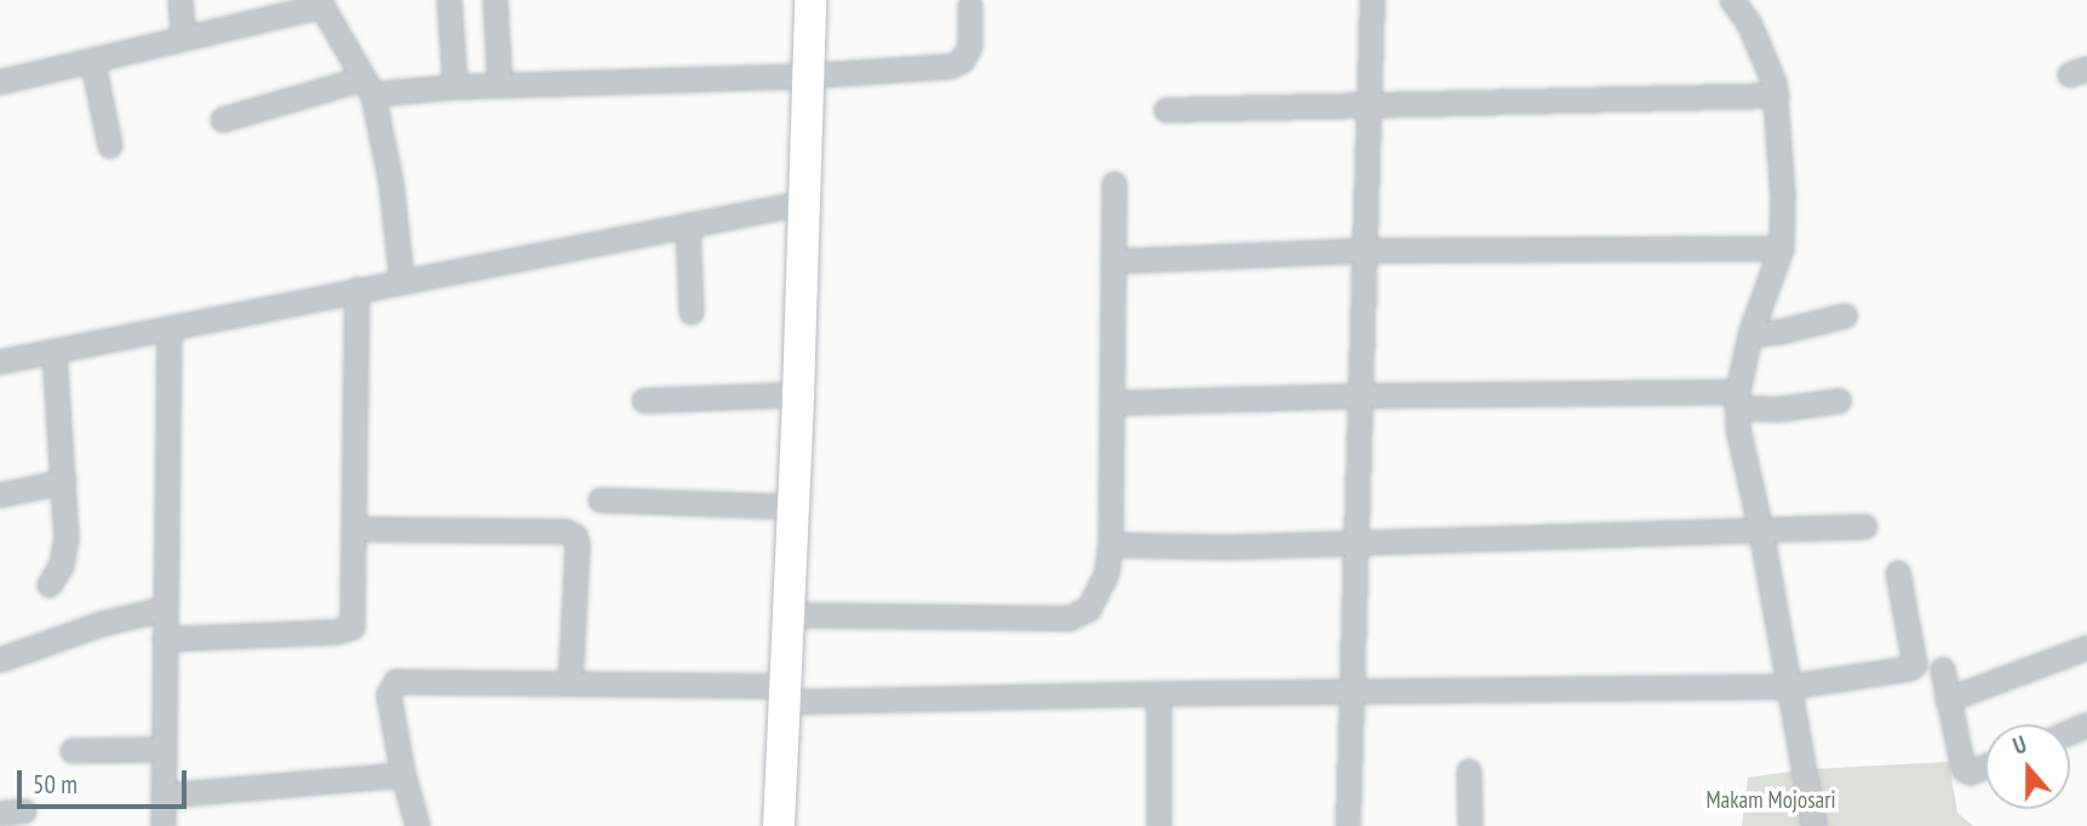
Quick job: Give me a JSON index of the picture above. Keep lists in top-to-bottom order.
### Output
{
  "parks": ["Makam Mojosari"],
  "scale_bar": "50 m",
  "north": "top"
}
